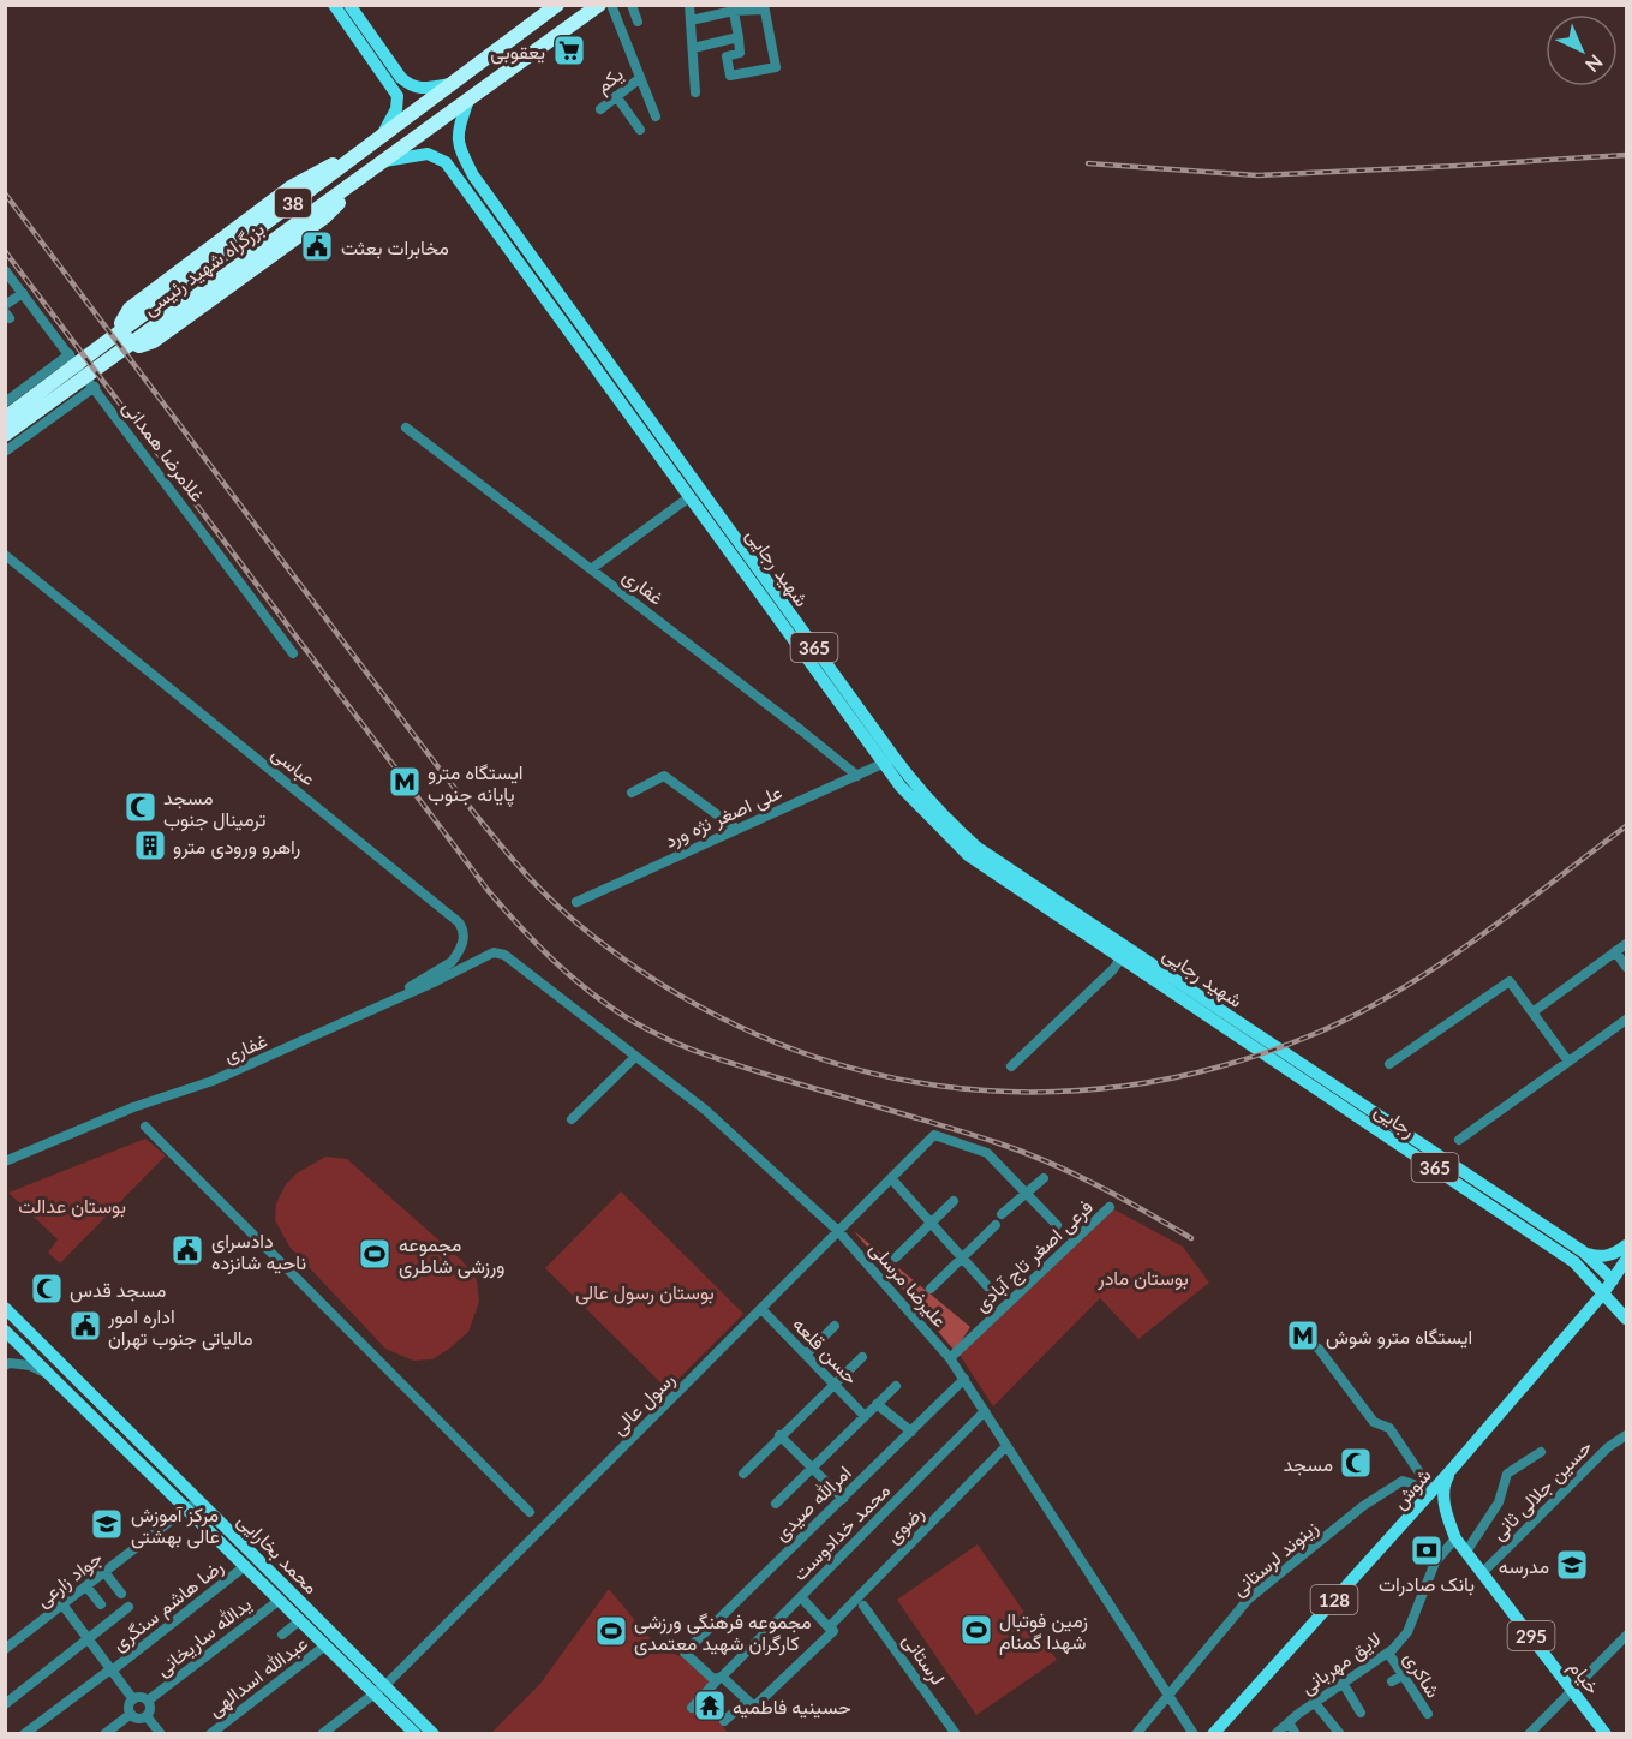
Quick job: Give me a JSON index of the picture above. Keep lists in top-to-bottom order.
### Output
{
  "streets": {
    "highway": ["38", "بزرگراه شهید رئیسی"],
    "main road": [
      "شهید رجایی",
      "365",
      "رجایی",
      "شوش",
      "محمد بخارایی",
      "128",
      "295",
      "خیام"
    ],
    "street": [
      "یکم",
      "غلامرضا همدانی",
      "غفاری",
      "عباسی",
      "علی اصغر نژه ورد",
      "فرعی اصغر تاج آبادی",
      "علیرضا مرسلی",
      "حسن قلعه",
      "رسول عالی",
      "حسین جلالی ثانی",
      "امرالله صیدی",
      "رضوی",
      "محمد خدادوست",
      "زینوند لرستانی",
      "جواد زارعی",
      "رضا هاشم سنگری",
      "یدالله ساریخانی",
      "لرستانی",
      "لایق مهربانی",
      "شاکری",
      "عبدالله اسدالهی"
    ]
  },
  "crossings": [
    ["بزرگراه شهید رئیسی", "شهید رجایی"],
    ["شهید رجایی", "علی اصغر نژه ورد"],
    ["شهید رجایی", "رجایی"],
    ["غفاری", "عباسی"],
    ["غفاری", "علی اصغر نژه ورد"],
    ["غفاری", "علیرضا مرسلی"],
    ["365", "رجایی"],
    ["365", "شوش"],
    ["رجایی", "شوش"],
    ["فرعی اصغر تاج آبادی", "علیرضا مرسلی"],
    ["علیرضا مرسلی", "رسول عالی"],
    ["علیرضا مرسلی", "امرالله صیدی"],
    ["علیرضا مرسلی", "رضوی"],
    ["علیرضا مرسلی", "محمد خدادوست"],
    ["علیرضا مرسلی", "زینوند لرستانی"],
    ["حسن قلعه", "رسول عالی"],
    ["رسول عالی", "محمد بخارایی"],
    ["شوش", "زینوند لرستانی"],
    ["شوش", "295"],
    ["حسین جلالی ثانی", "خیام"],
    ["امرالله صیدی", "محمد خدادوست"],
    ["محمد بخارایی", "جواد زارعی"],
    ["محمد بخارایی", "رضا هاشم سنگری"],
    ["محمد بخارایی", "یدالله ساریخانی"],
    ["محمد بخارایی", "عبدالله اسدالهی"],
    ["295", "لایق مهربانی"],
    ["295", "خیام"],
    ["لایق مهربانی", "شاکری"],
    ["لایق مهربانی", "خیام"]
  ],
  "parks": ["بوستان عدالت", "بوستان مادر", "بوستان رسول عالی"],
  "places": {
    "supermarket": ["یعقوبی"],
    "public building": ["مخابرات بعثت", "دادسرای ناحیه شانزده", "اداره امور مالیاتی جنوب تهران"],
    "metro station": ["ایستگاه مترو پایانه جنوب", "ایستگاه مترو شوش"],
    "mosque": ["مسجد ترمینال جنوب", "مسجد قدس", "مسجد"],
    "building": ["راهرو ورودی مترو"],
    "sports": ["مجموعه ورزشی شاطری", "زمین فوتبال شهدا گمنام", "مجموعه فرهنگی ورزشی کارگران شهید معتمدی"],
    "school or university": ["مرکز آموزش عالی بهشتی", "مدرسه"],
    "bank": ["بانک صادرات"],
    "temple": ["حسینیه فاطمیه"]
  },
  "north": "bottom right"
}
